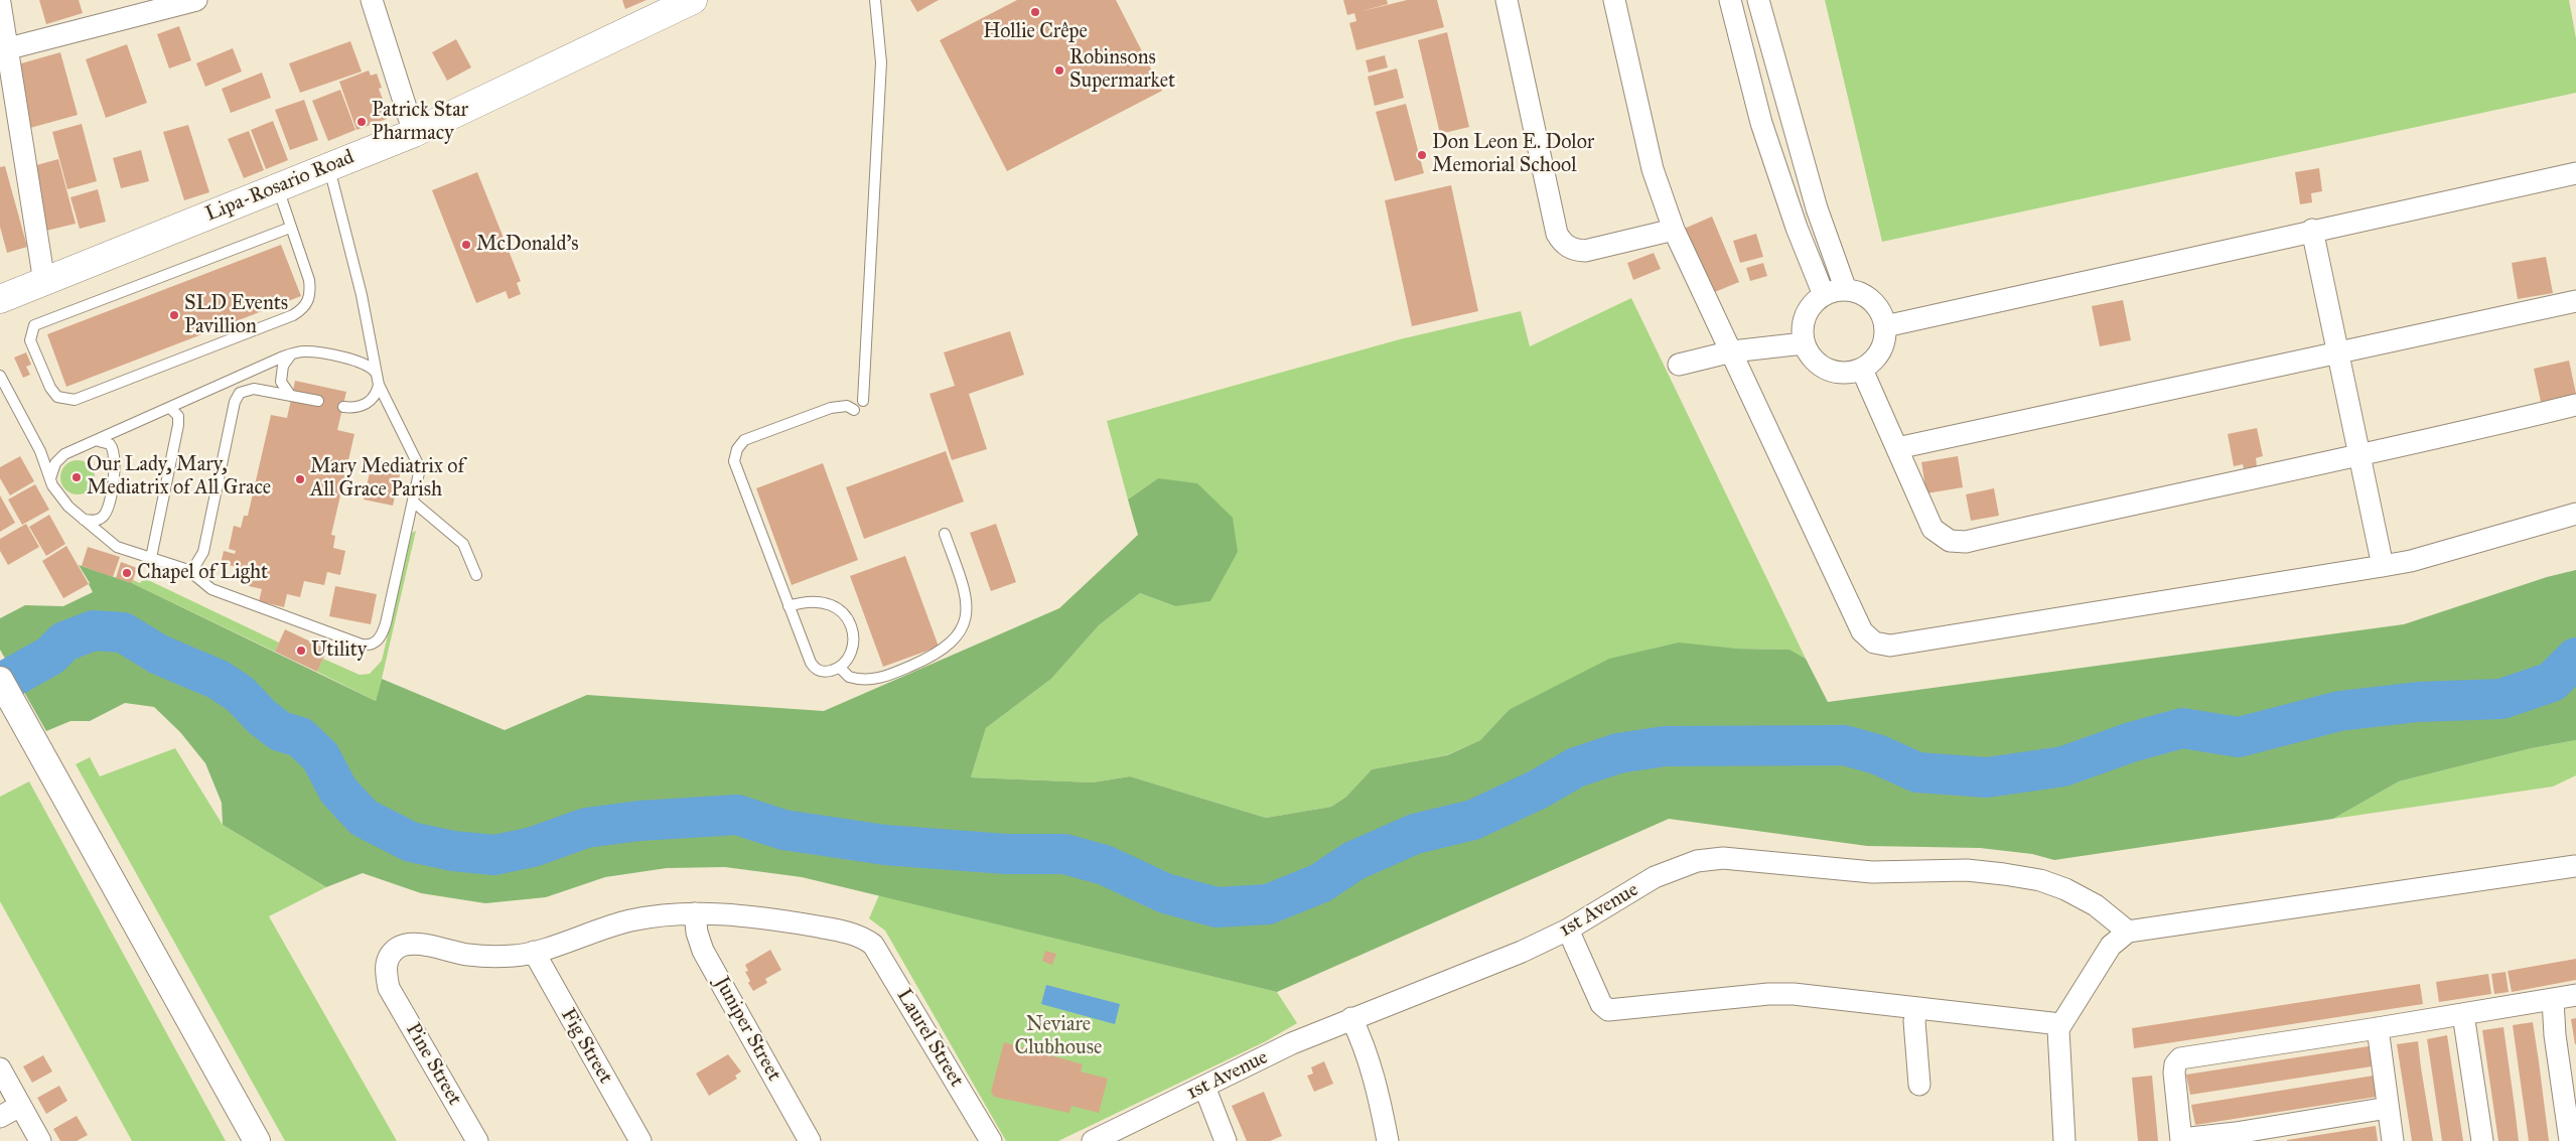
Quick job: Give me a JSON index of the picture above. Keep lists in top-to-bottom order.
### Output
{
  "streets": {
    "main road": ["Lipa-Rosario Road"],
    "street": [
      "1st Avenue",
      "Juniper Street",
      "Laurel Street",
      "Fig Street",
      "Pine Street"
    ]
  },
  "crossings": [
    ["Juniper Street", "Laurel Street"],
    ["Fig Street", "Pine Street"]
  ],
  "parks": ["Neviare Clubhouse"],
  "places": [
    "Hollie Crêpe",
    "Robinsons Supermarket",
    "Patrick Star Pharmacy",
    "Don Leon E. Dolor Memorial School",
    "McDonald's",
    "SLD Events Pavillion",
    "Our Lady, Mary, Mediatrix of All Grace",
    "Mary Mediatrix of All Grace Parish",
    "Chapel of Light",
    "Utility"
  ]
}
